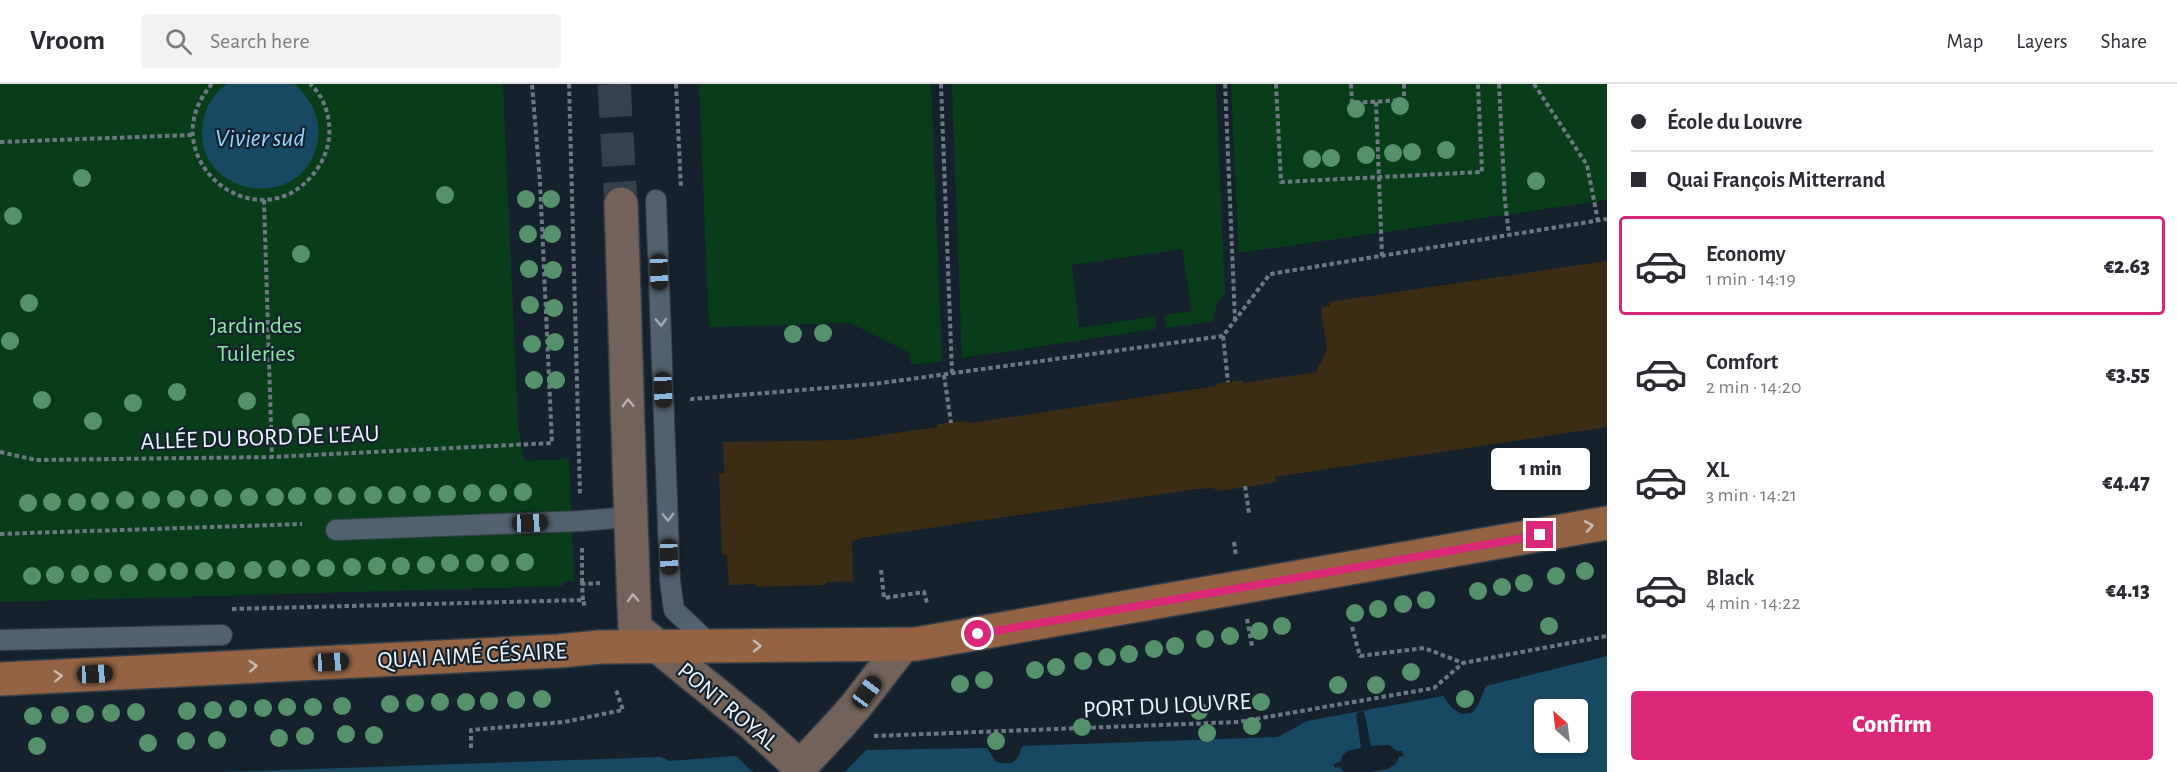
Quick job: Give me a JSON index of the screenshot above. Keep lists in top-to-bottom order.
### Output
{
  "streets": {
    "main road": ["QUAI AIMÉ CÉSAIRE", "PONT ROYAL"],
    "path": ["ALLÉE DU BORD DE L'EAU", "PORT DU LOUVRE"]
  },
  "crossings": [
    ["QUAI AIMÉ CÉSAIRE", "PONT ROYAL"],
    ["PORT DU LOUVRE", "PONT ROYAL"]
  ],
  "one_way": ["QUAI AIMÉ CÉSAIRE", "PONT ROYAL"],
  "water": ["Vivier sud"],
  "parks": ["Jardin des Tuileries"],
  "north": "top left",
  "page": {
    "header": "Vroom",
    "search": "Search here",
    "nav": ["Map", "Layers", "Share"],
    "banner": ["École du Louvre", "Quai François Mitterrand"],
    "list": [
      {
        "name": "Economy",
        "note": "1 min · 14:19",
        "value": "€2.63"
      },
      {
        "name": "Comfort",
        "note": "2 min · 14:20",
        "value": "€3.55"
      },
      {
        "name": "XL",
        "note": "3 min · 14:21",
        "value": "€4.47"
      },
      {
        "name": "Black",
        "note": "4 min · 14:22",
        "value": "€4.13"
      }
    ],
    "bubble": "1 min",
    "buttons": "Confirm"
  }
}
